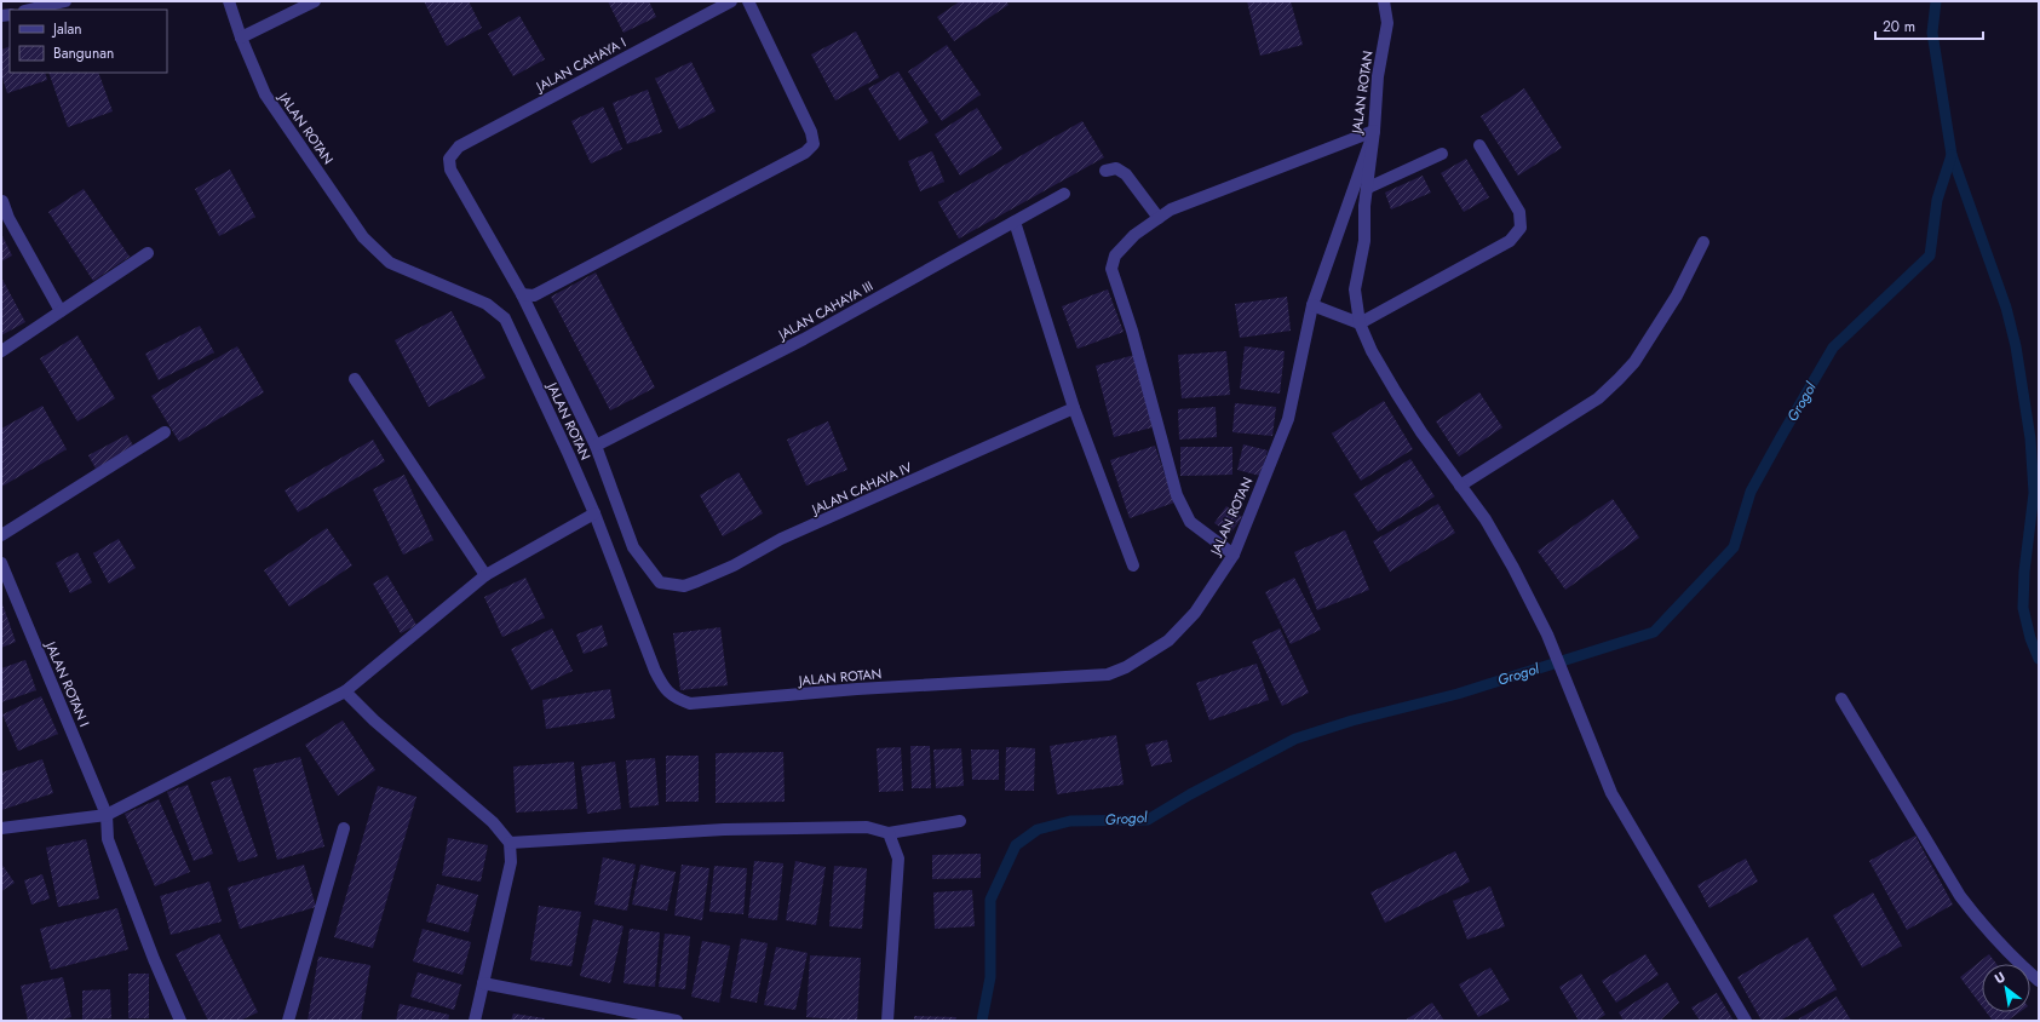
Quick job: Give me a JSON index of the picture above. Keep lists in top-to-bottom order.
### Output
{
  "streets": {
    "street": [
      "JALAN CAHAYA I",
      "JALAN ROTAN",
      "JALAN CAHAYA III",
      "JALAN CAHAYA IV",
      "JALAN ROTAN I"
    ]
  },
  "crossings": [
    ["JALAN CAHAYA III", "JALAN CAHAYA IV"]
  ],
  "water": ["Grogol"],
  "legend": ["Jalan", "Bangunan"],
  "scale_bar": "20 m",
  "north": "top left"
}
